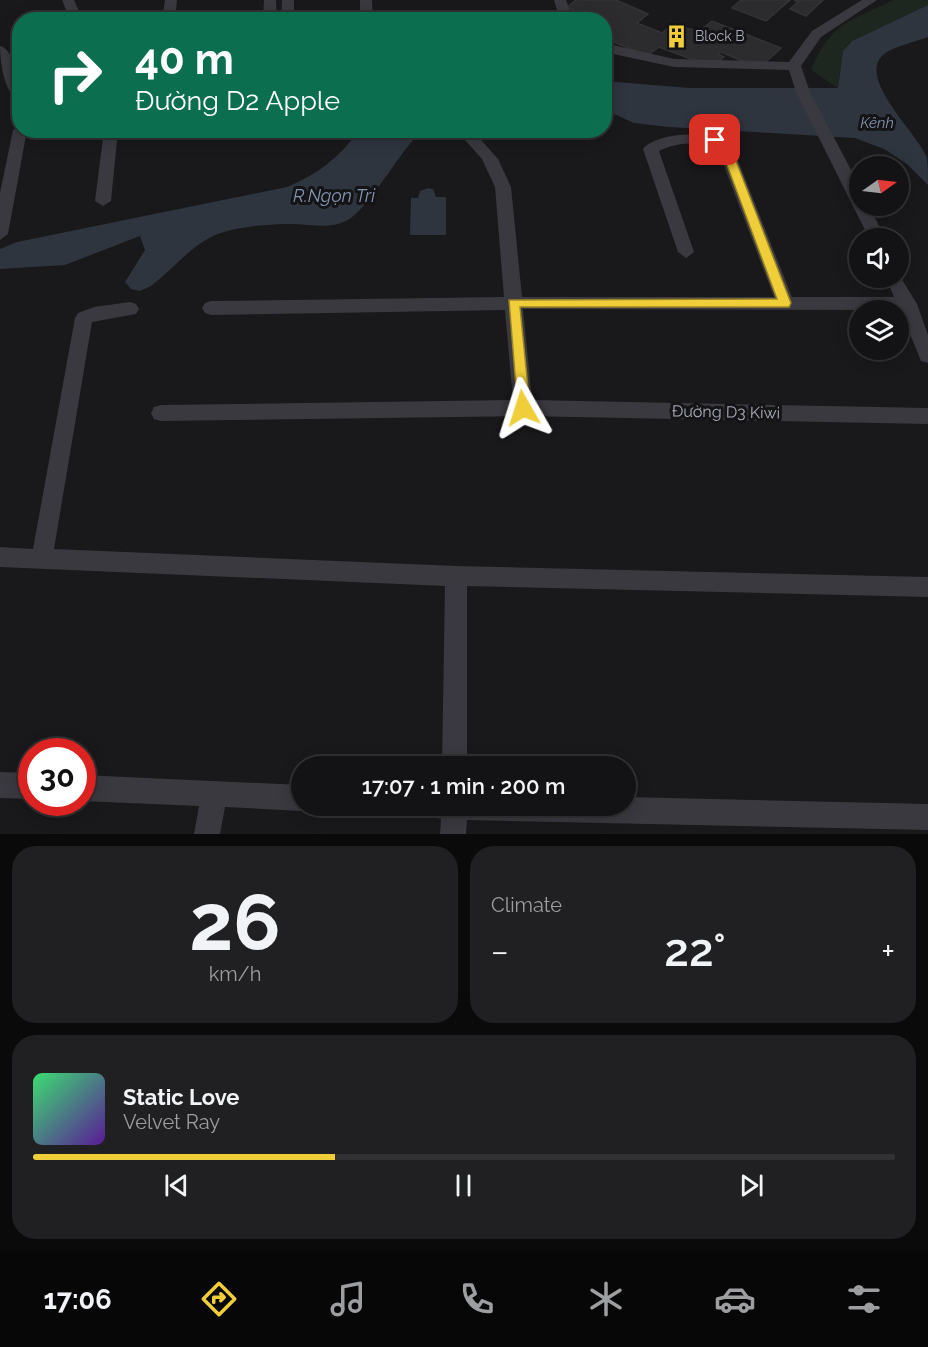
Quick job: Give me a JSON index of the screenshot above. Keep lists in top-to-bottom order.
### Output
{
  "streets": {
    "street": ["Đường D3 Kiwi"]
  },
  "water": ["Kênh", "R.Ngọn Tri"],
  "places": {
    "building": ["Block B"]
  },
  "north": "right",
  "page": {
    "turn": ["40 m", "Đường D2 Apple"],
    "limit": "30",
    "trip": "17:07 · 1 min · 200 m",
    "tile": [
      ["26", "km/h"],
      "Climate"
    ],
    "heat": ["−", "22°", "+"],
    "song": ["Static Love", "Velvet Ray"],
    "tabs": "17:06"
  }
}
